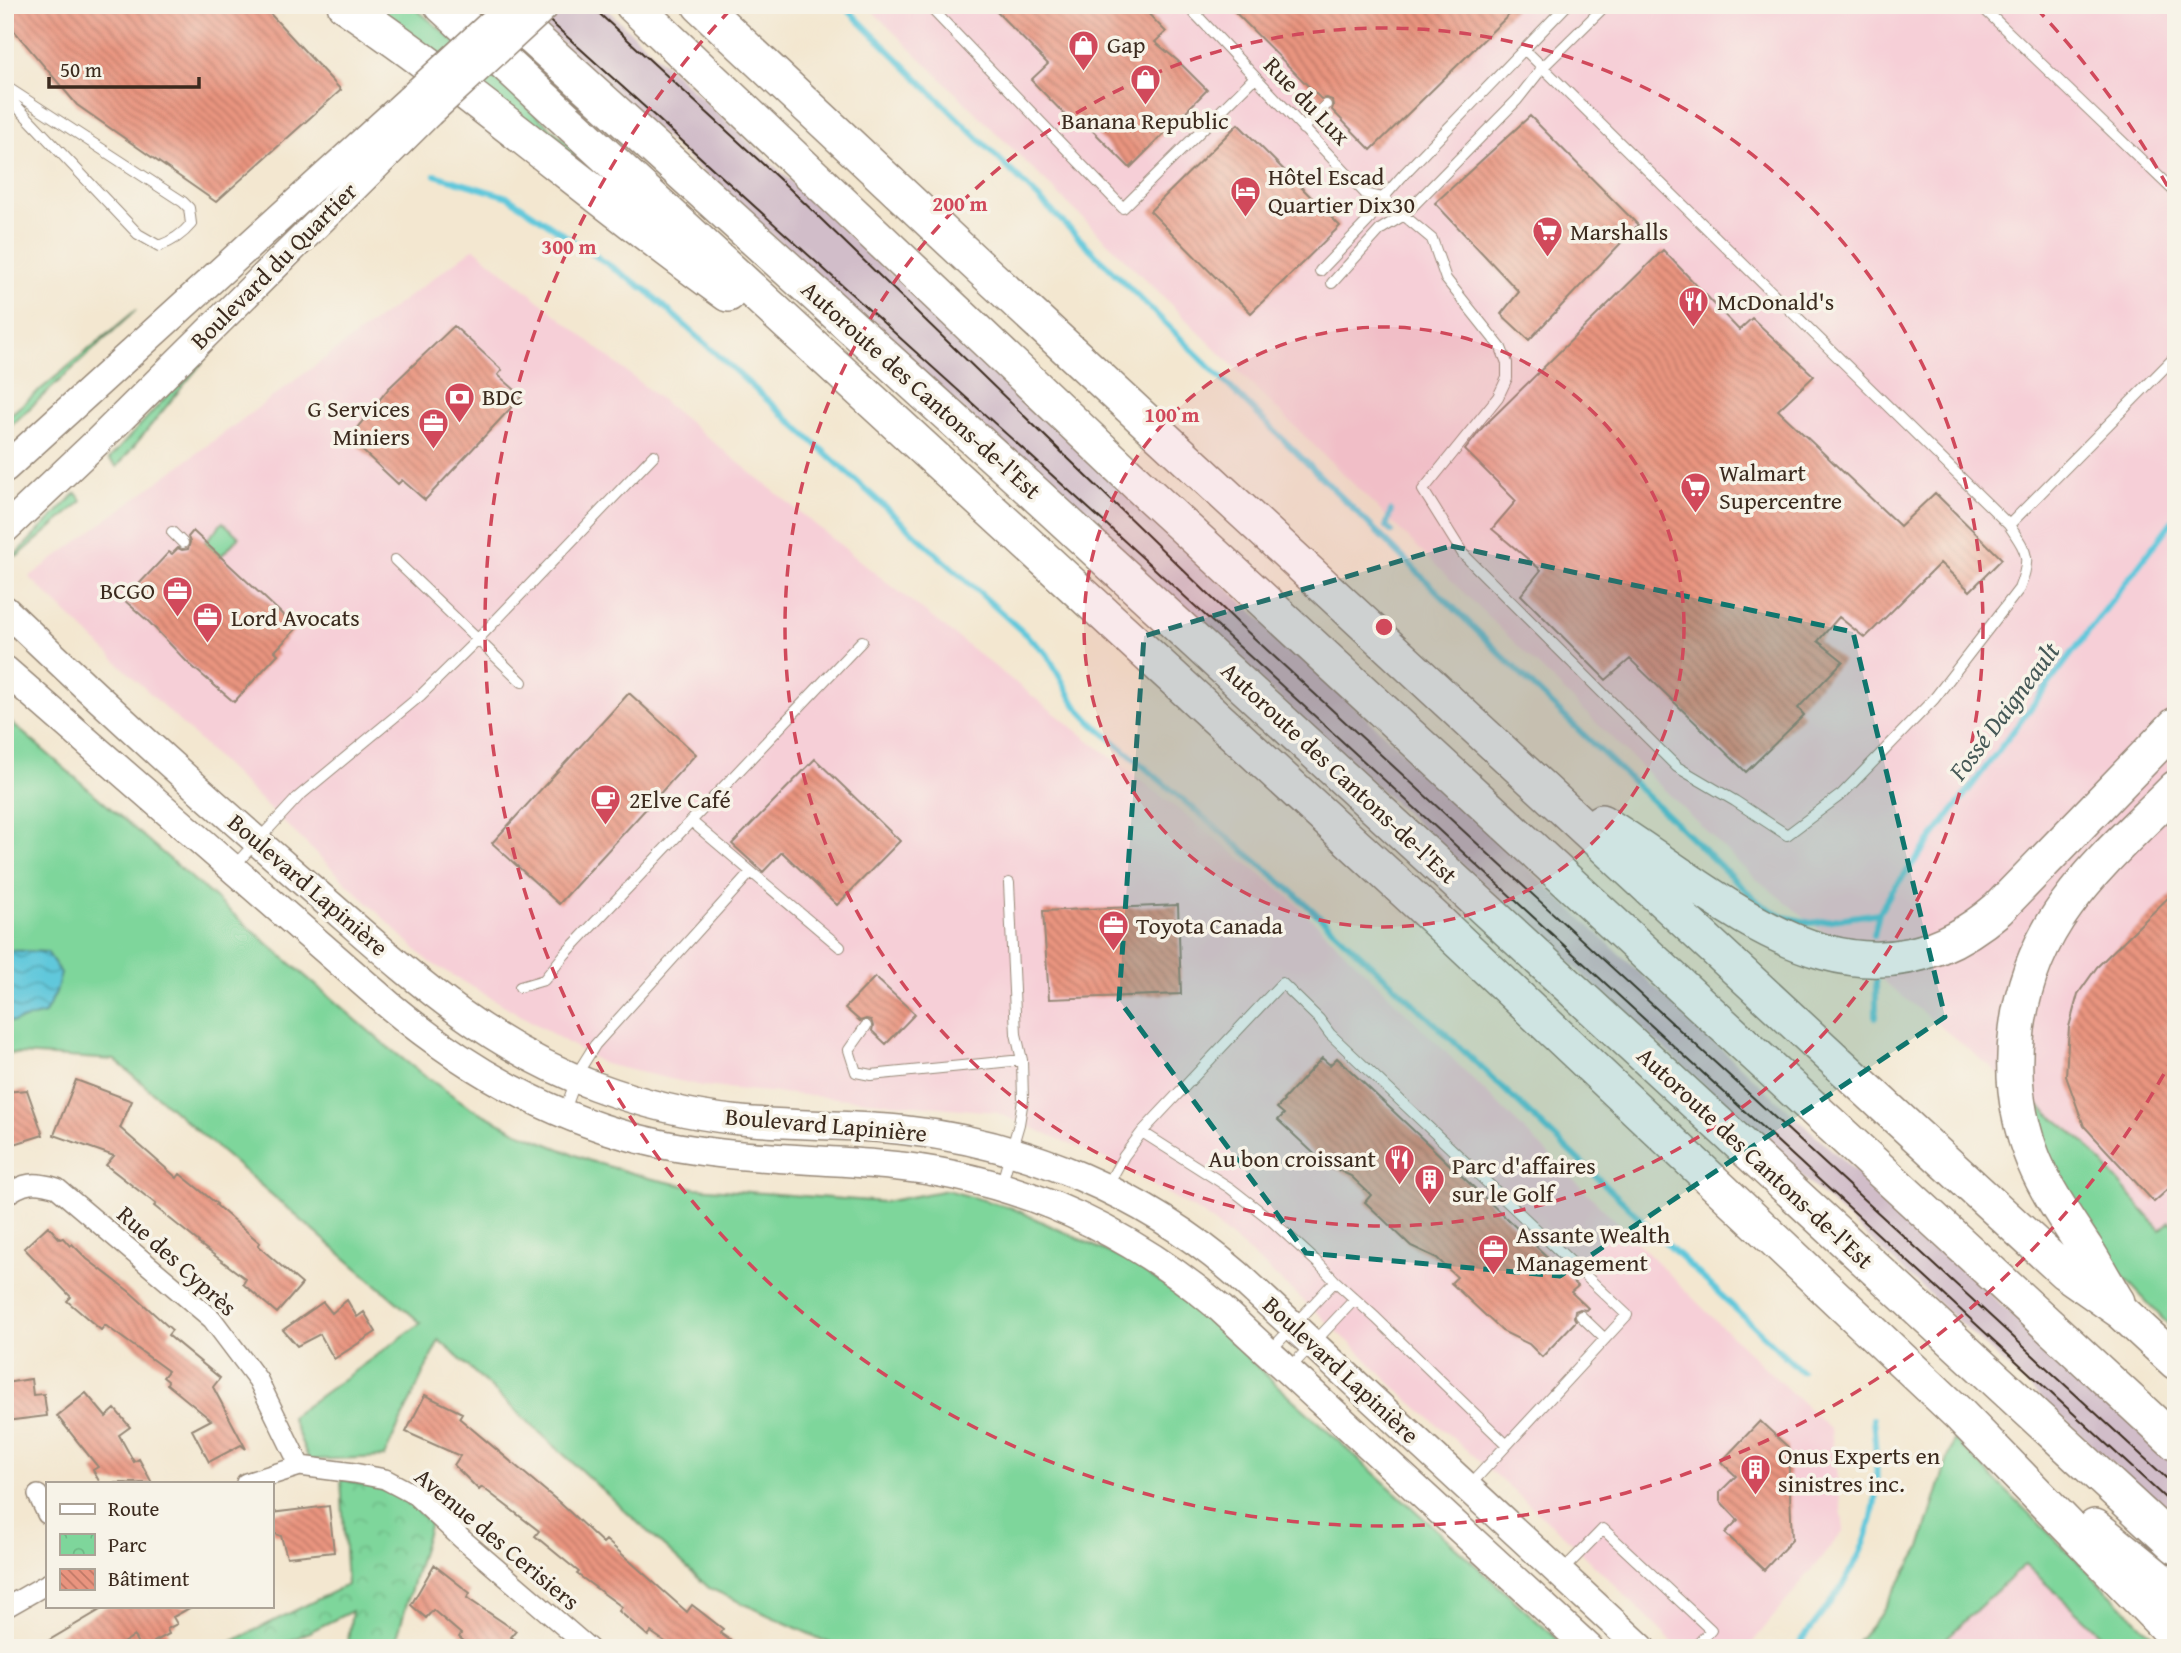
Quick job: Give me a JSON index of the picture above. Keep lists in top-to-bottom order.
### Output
{
  "streets": {
    "highway": ["Autoroute des Cantons-de-l'Est"],
    "main road": ["Boulevard du Quartier", "Boulevard Lapinière"],
    "street": ["Rue des Cyprès", "Avenue des Cerisiers"],
    "lane": ["Rue du Lux"]
  },
  "crossings": [
    ["Rue des Cyprès", "Avenue des Cerisiers"]
  ],
  "water": ["Fossé Daigneault"],
  "places": {
    "shop": ["Gap", "Banana Republic"],
    "hotel": ["Hôtel Escad Quartier Dix30"],
    "supermarket": ["Marshalls", "Walmart Supercentre"],
    "restaurant": ["McDonald's", "Au bon croissant"],
    "bank": ["BDC"],
    "office": [
      "G Services Miniers",
      "BCGO",
      "Lord Avocats",
      "Toyota Canada",
      "Assante Wealth Management"
    ],
    "cafe": ["2Elve Café"],
    "building": ["Parc d'affaires sur le Golf", "Onus Experts en sinistres inc."]
  },
  "legend": ["Route", "Parc", "Bâtiment"],
  "scale_bar": "50 m",
  "rings": ["200 m", "300 m", "100 m"]
}
